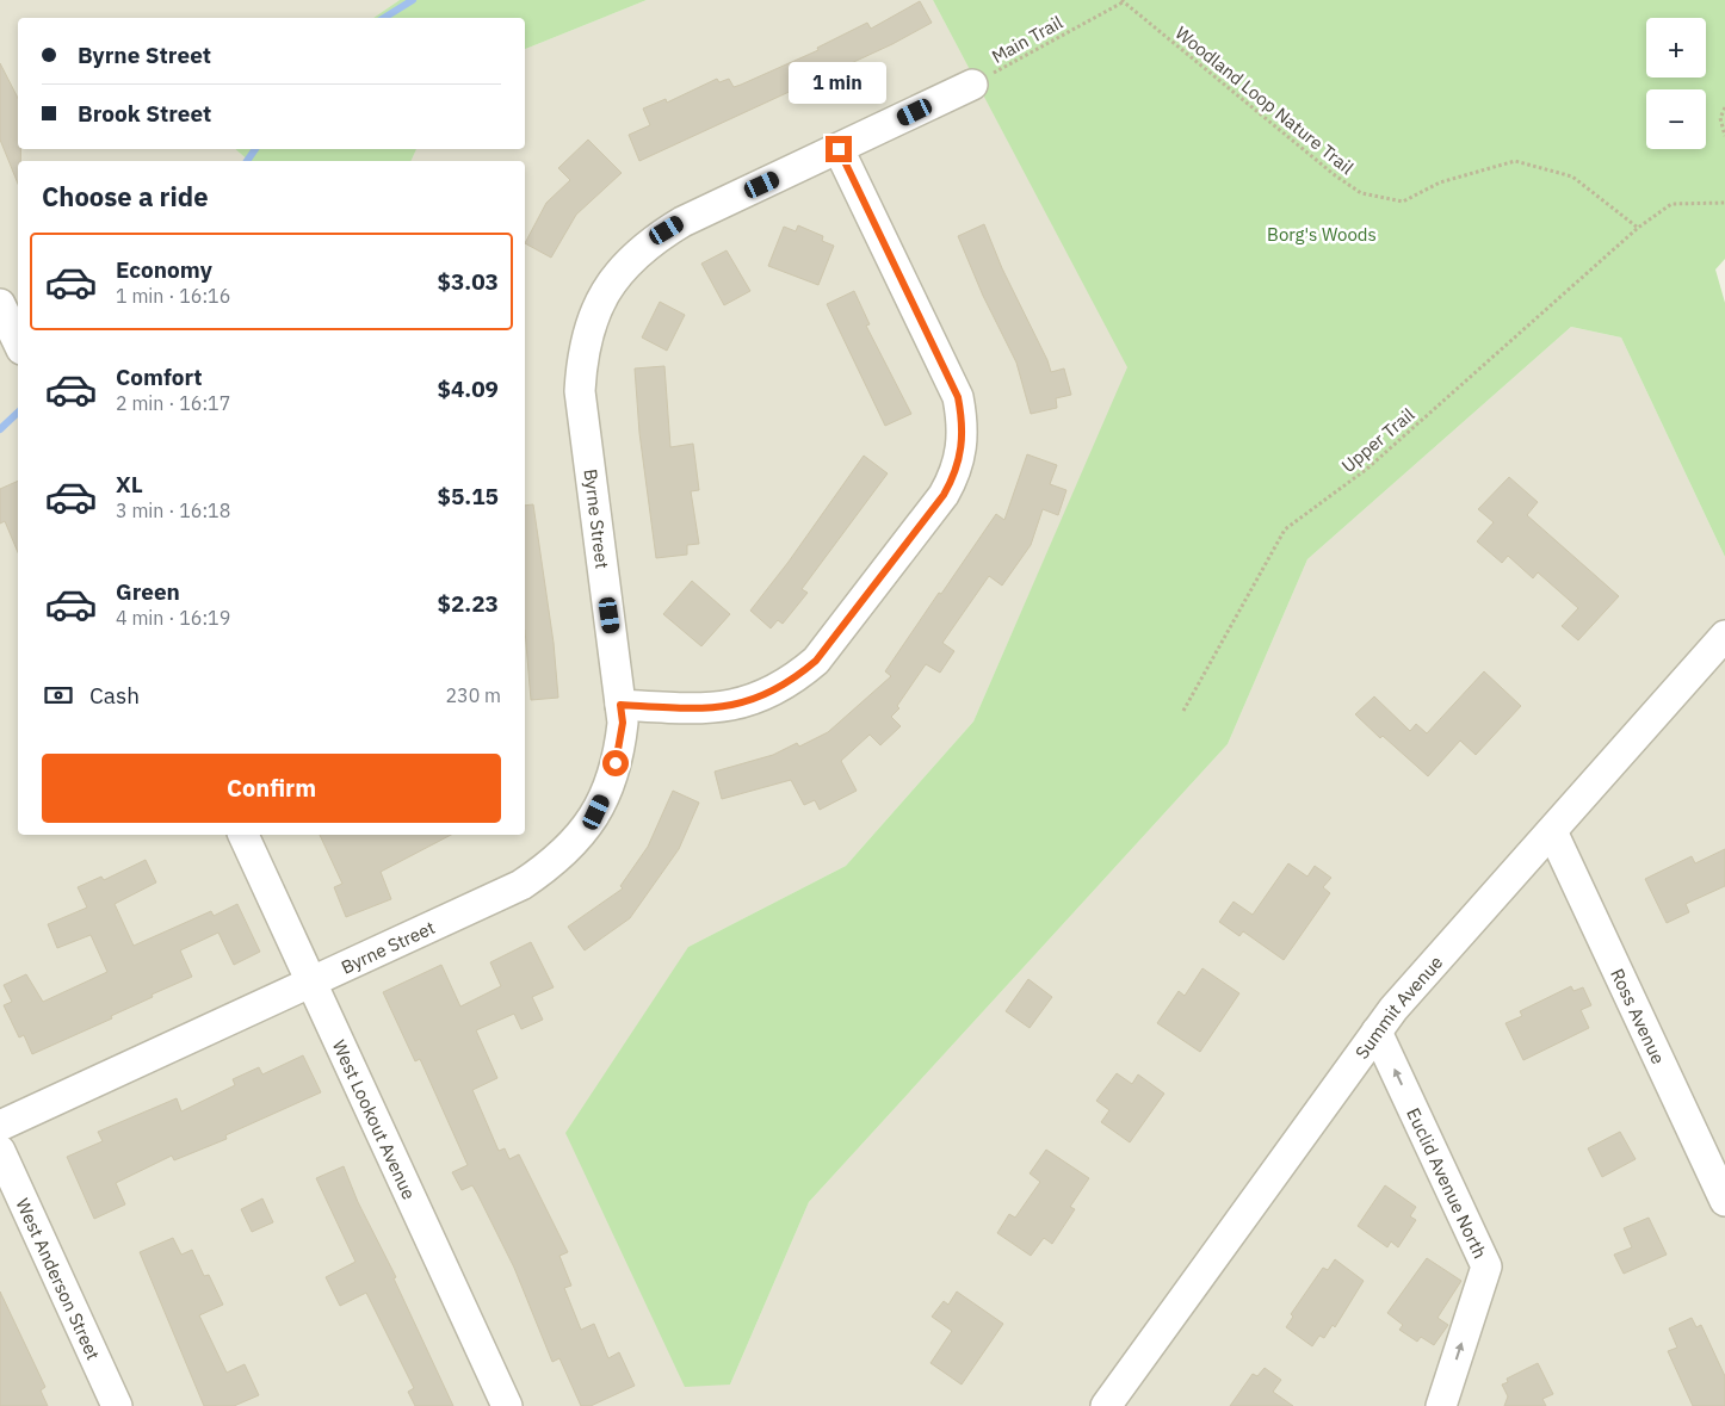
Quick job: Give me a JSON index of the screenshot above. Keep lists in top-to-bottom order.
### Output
{
  "streets": {
    "street": [
      "Byrne Street",
      "Summit Avenue",
      "Ross Avenue",
      "West Lookout Avenue",
      "Euclid Avenue North",
      "West Anderson Street"
    ],
    "path": ["Main Trail", "Woodland Loop Nature Trail", "Upper Trail"]
  },
  "crossings": [
    ["Main Trail", "Woodland Loop Nature Trail"],
    ["Main Trail", "Byrne Street"],
    ["Woodland Loop Nature Trail", "Upper Trail"],
    ["Byrne Street", "West Lookout Avenue"],
    ["Summit Avenue", "Ross Avenue"],
    ["Summit Avenue", "Euclid Avenue North"]
  ],
  "one_way": ["Euclid Avenue North"],
  "parks": ["Borg's Woods"],
  "page": {
    "map_buttons": ["+", "−"],
    "banner": ["Byrne Street", "Brook Street"],
    "bubble": "1 min",
    "heading": "Choose a ride",
    "list": [
      {
        "name": "Economy",
        "note": "1 min · 16:16",
        "value": "$3.03"
      },
      {
        "name": "Comfort",
        "note": "2 min · 16:17",
        "value": "$4.09"
      },
      {
        "name": "XL",
        "note": "3 min · 16:18",
        "value": "$5.15"
      },
      {
        "name": "Green",
        "note": "4 min · 16:19",
        "value": "$2.23"
      }
    ],
    "pay": ["Cash", "230 m"],
    "buttons": "Confirm"
  }
}
